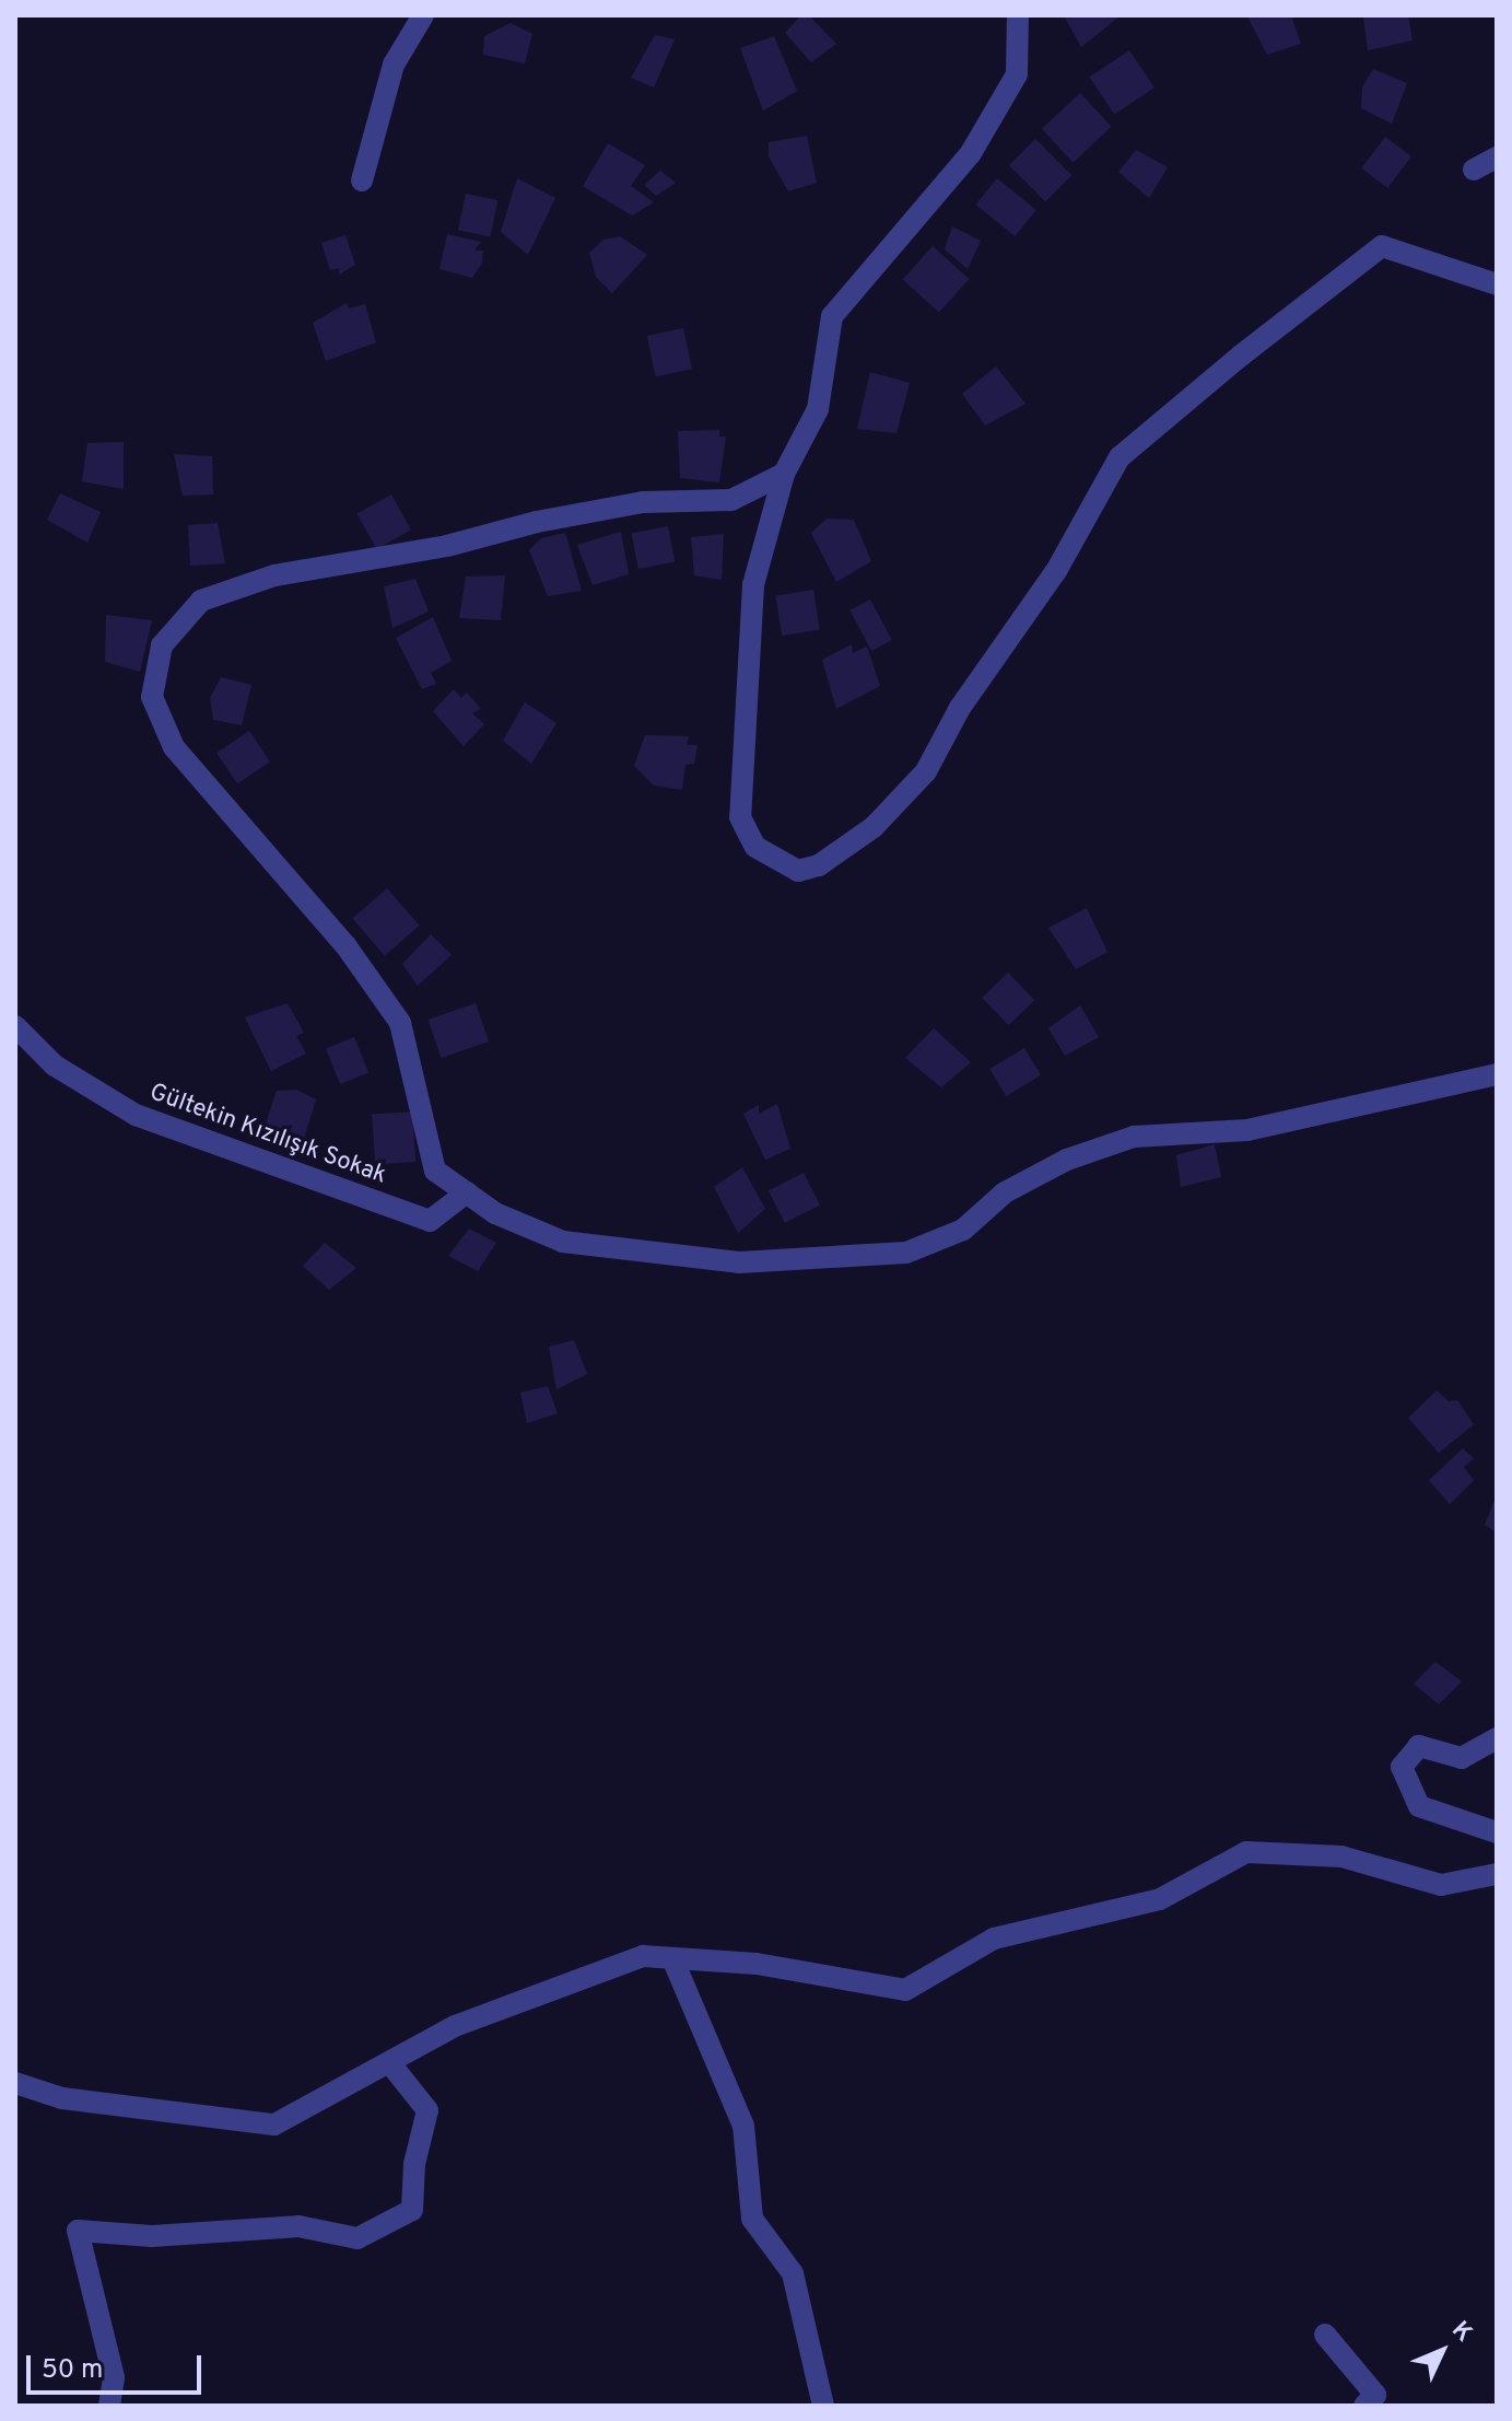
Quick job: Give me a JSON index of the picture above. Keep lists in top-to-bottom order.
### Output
{
  "streets": {
    "street": ["Gültekin Kızılışık Sokak"]
  },
  "scale_bar": "50 m",
  "north": "top right"
}
